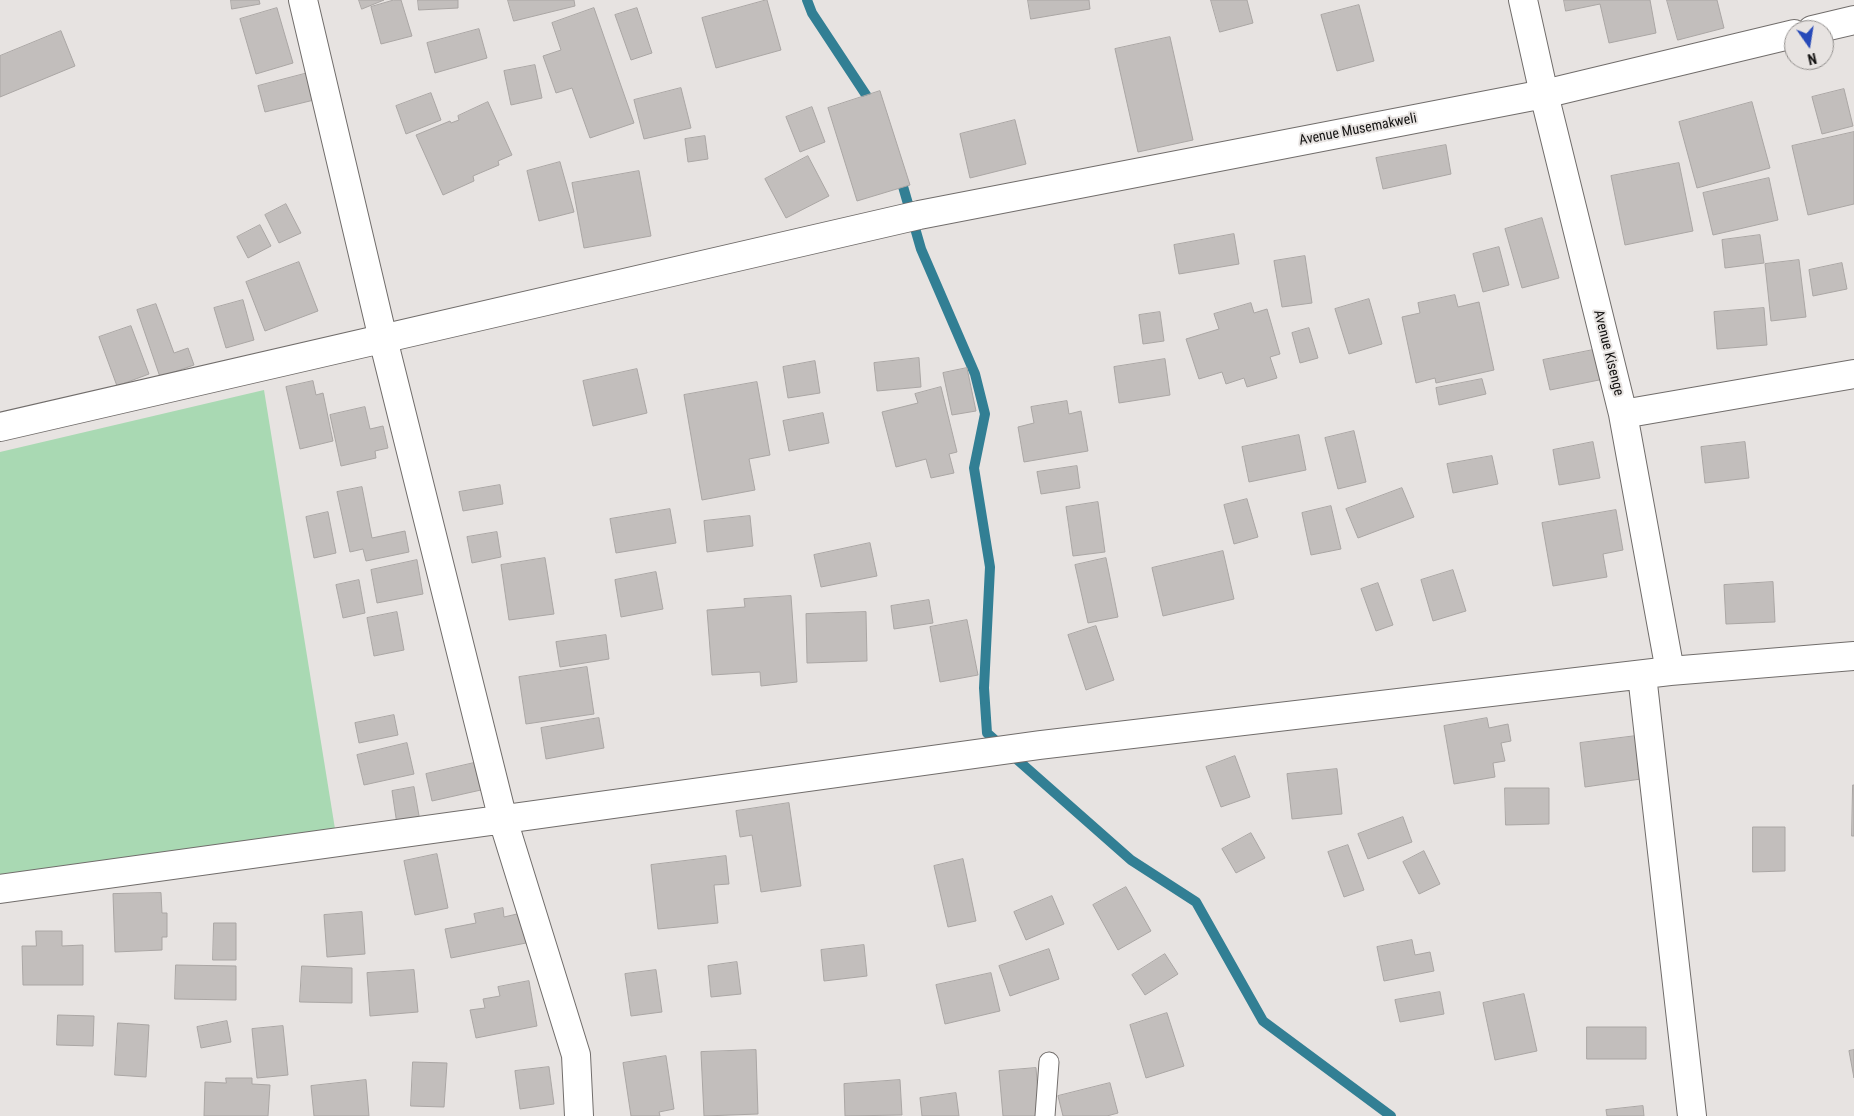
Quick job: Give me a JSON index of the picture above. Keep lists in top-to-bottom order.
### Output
{
  "streets": {
    "street": ["Avenue Musemakweli", "Avenue Kisenge"]
  },
  "crossings": [
    ["Avenue Musemakweli", "Avenue Kisenge"]
  ],
  "north": "bottom"
}
